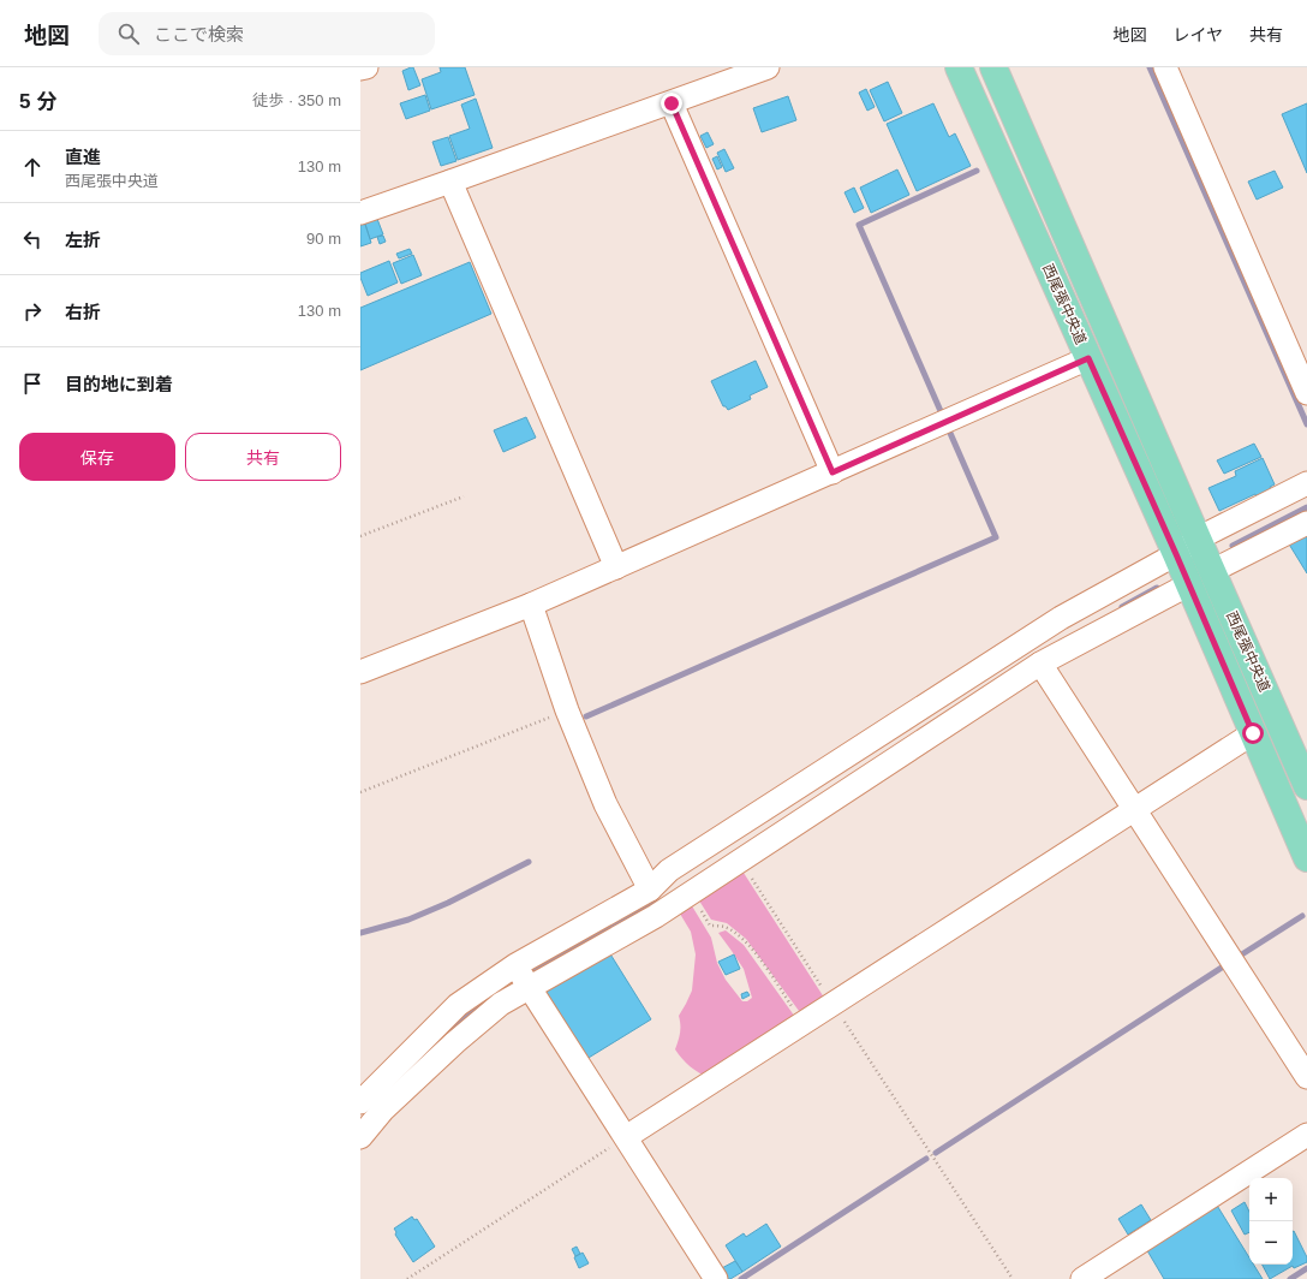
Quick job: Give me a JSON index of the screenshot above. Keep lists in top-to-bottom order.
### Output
{
  "streets": {
    "main road": ["西尾張中央道"]
  },
  "page": {
    "header": "地図",
    "search": "ここで検索",
    "nav": ["地図", "レイヤ", "共有"],
    "heading": ["5 分", "徒歩 · 350 m"],
    "list": [
      ["直進", "西尾張中央道", "130 m"],
      ["左折", "90 m"],
      ["右折", "130 m"],
      "目的地に到着"
    ],
    "buttons": ["保存", "共有"],
    "map_buttons": ["+", "−"]
  }
}
